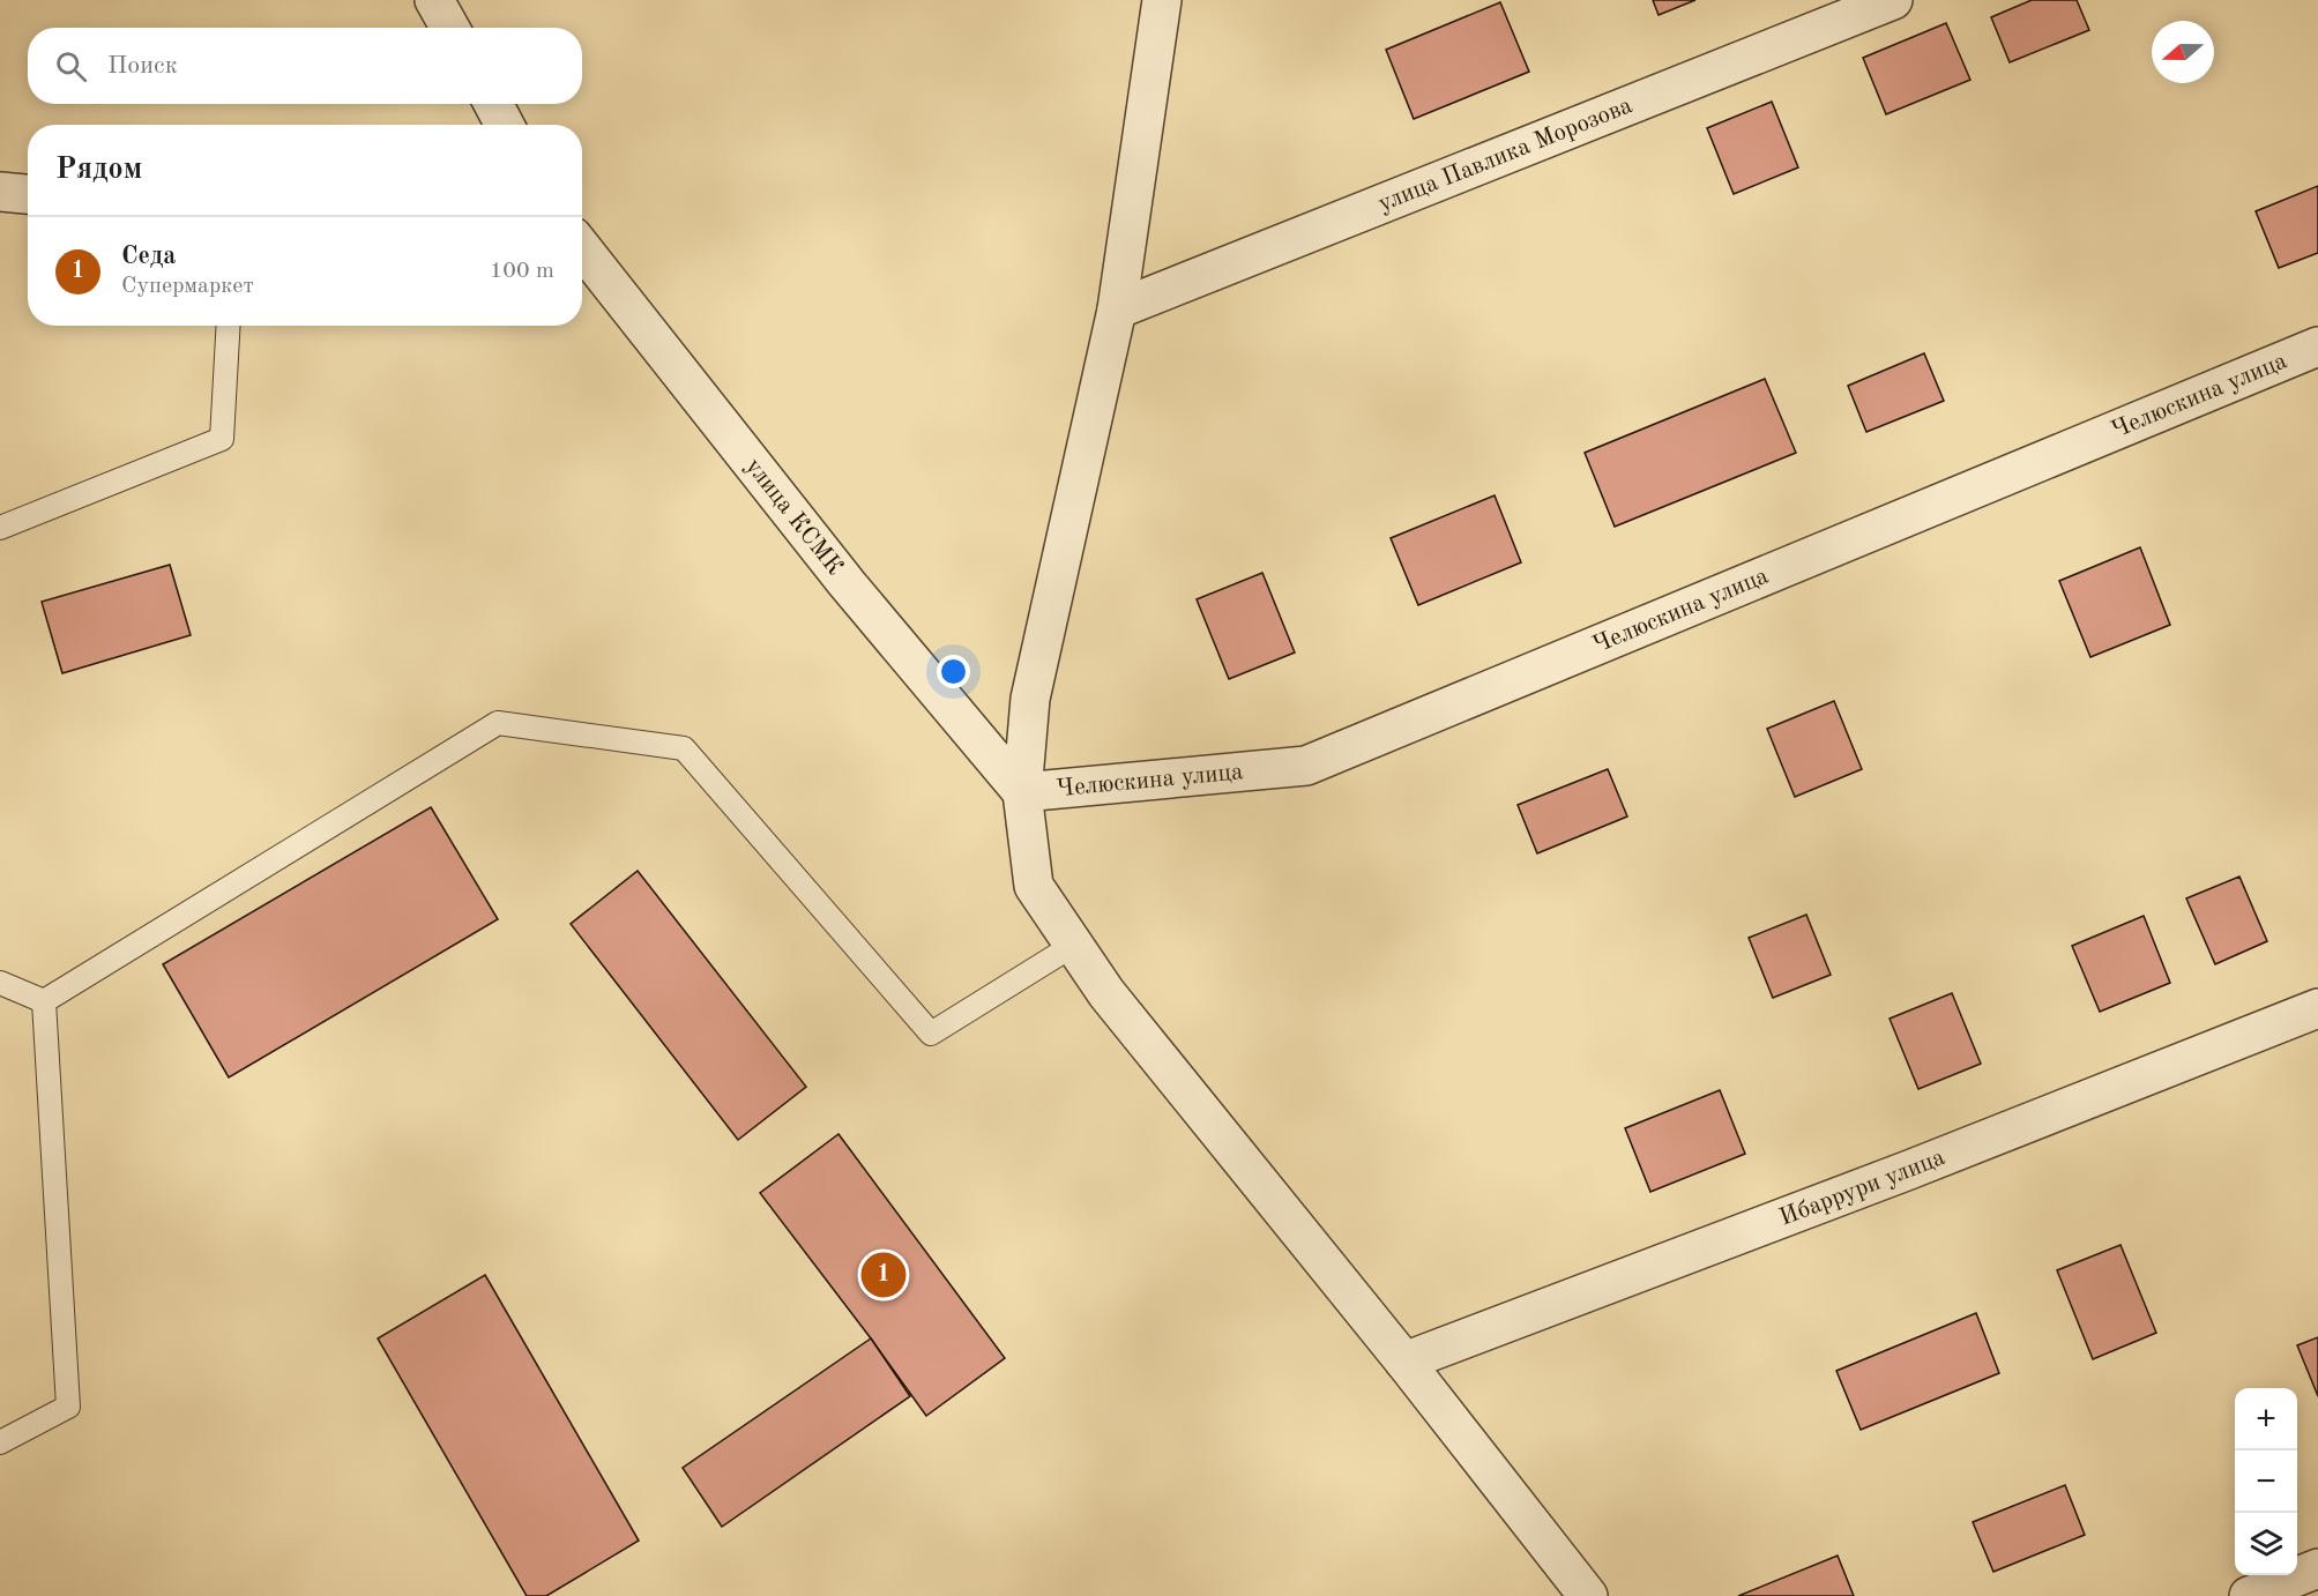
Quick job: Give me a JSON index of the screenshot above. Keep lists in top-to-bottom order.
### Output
{
  "streets": {
    "street": [
      "улица Павлика Морозова",
      "Челюскина улица",
      "улица КСМК",
      "Ибаррури улица"
    ]
  },
  "crossings": [
    ["Челюскина улица", "улица КСМК"]
  ],
  "north": "left",
  "page": {
    "search": "Поиск",
    "heading": "Рядом",
    "list": [
      {
        "mark": "1",
        "name": "Седа",
        "note": "Супермаркет",
        "value": "100 m"
      }
    ],
    "pins": "1",
    "map_buttons": ["+", "−"]
  }
}
